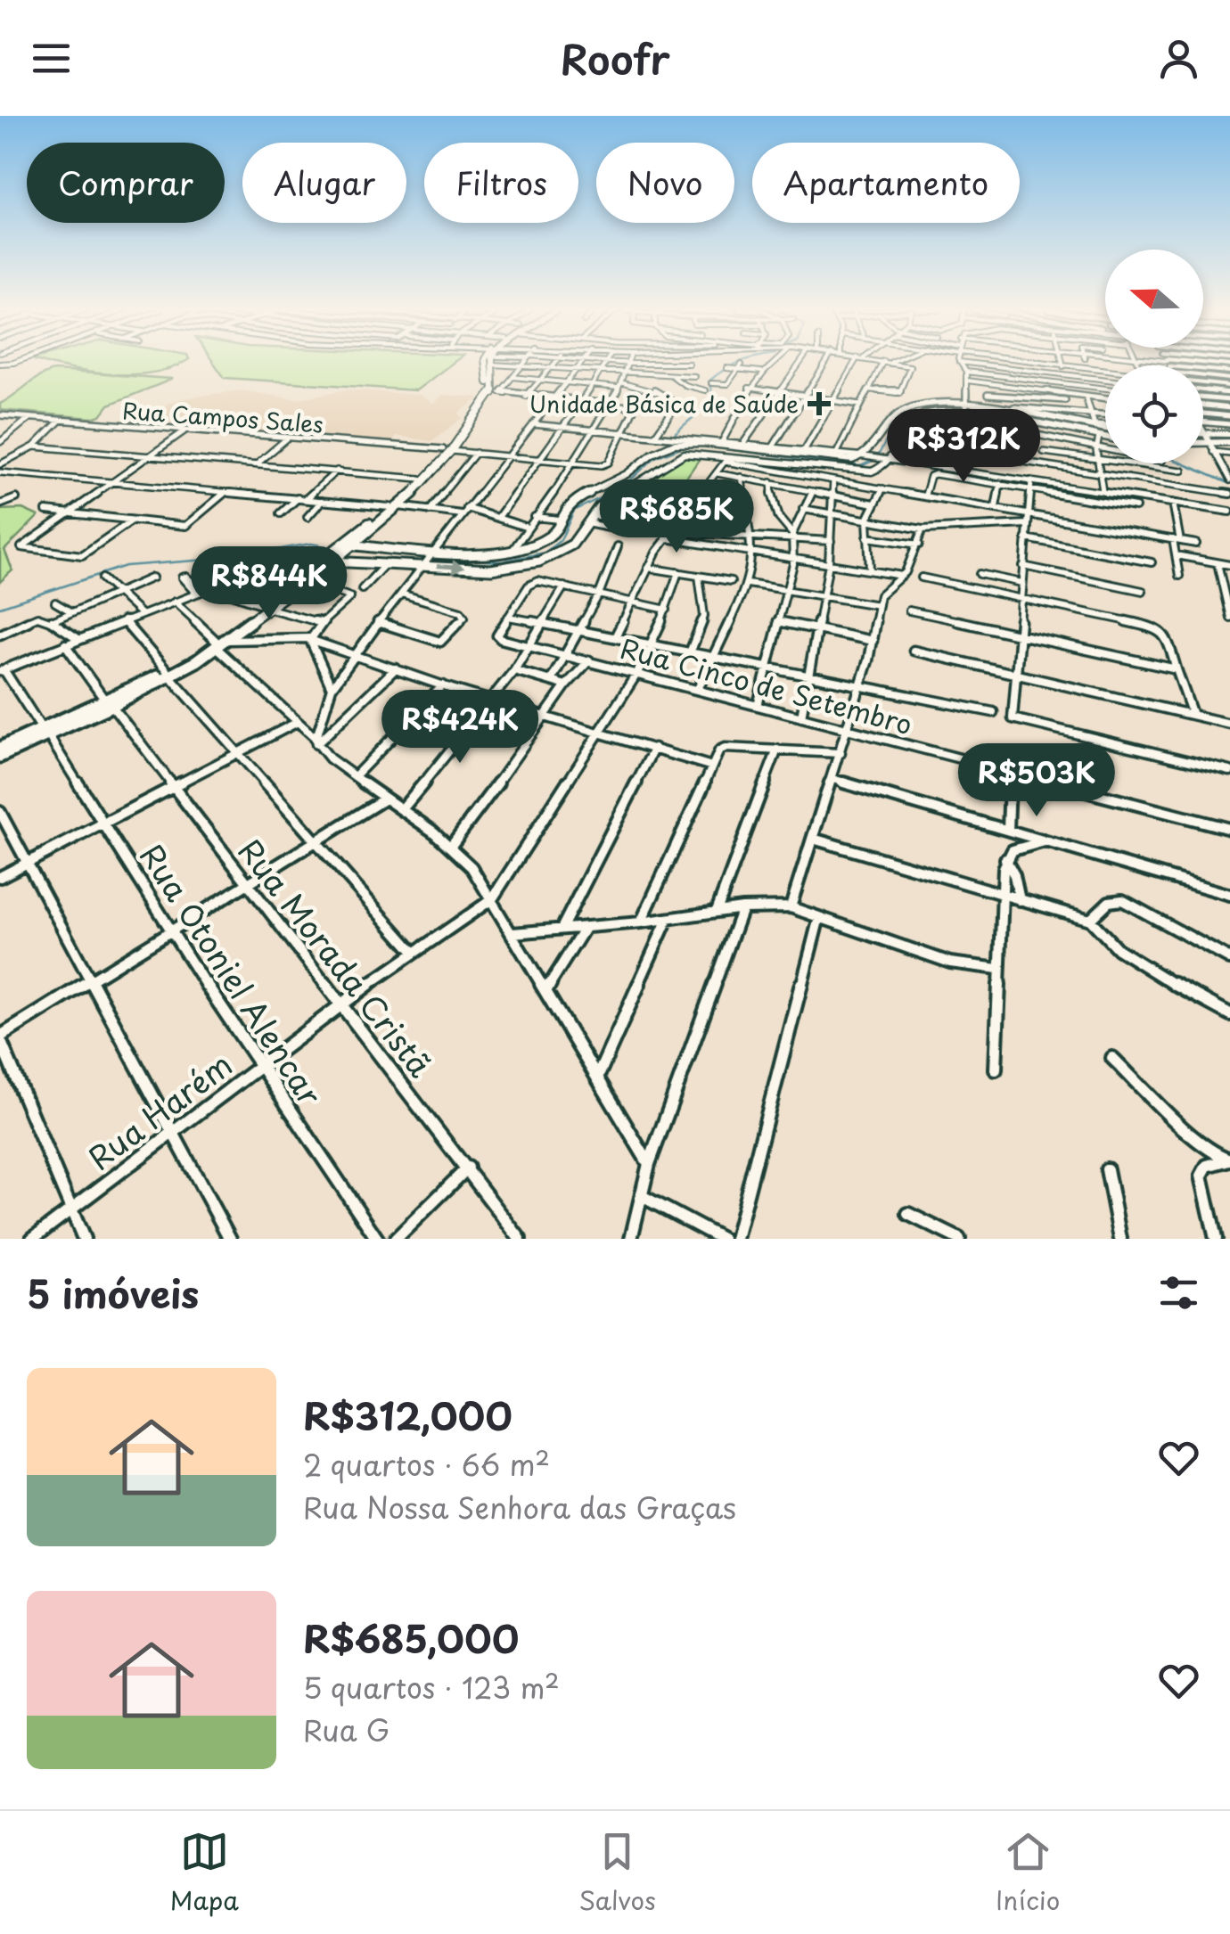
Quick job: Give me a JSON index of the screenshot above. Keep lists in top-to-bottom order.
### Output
{
  "streets": {
    "street": [
      "Rua Campos Sales",
      "Rua Cinco de Setembro",
      "Rua Morada Cristã",
      "Rua Otoniel Alencar",
      "Rua Harém"
    ]
  },
  "crossings": [
    ["Rua Morada Cristã", "Rua Harém"],
    ["Rua Otoniel Alencar", "Rua Harém"]
  ],
  "places": {
    "health": ["Unidade Básica de Saúde"]
  },
  "north": "left",
  "page": {
    "header": "Roofr",
    "chip": [
      "Comprar",
      "Alugar",
      "Filtros",
      "Novo",
      "Apartamento"
    ],
    "price": [
      "R$312K",
      "R$685K",
      "R$844K",
      "R$424K",
      "R$503K"
    ],
    "heading": "5 imóveis",
    "list": [
      {
        "name": "R$312,000",
        "note": "2 quartos · 66 m² · Rua Nossa Senhora das Graças"
      },
      {
        "name": "R$685,000",
        "note": "5 quartos · 123 m² · Rua G"
      }
    ],
    "tabs": ["Mapa", "Salvos", "Início"]
  }
}
